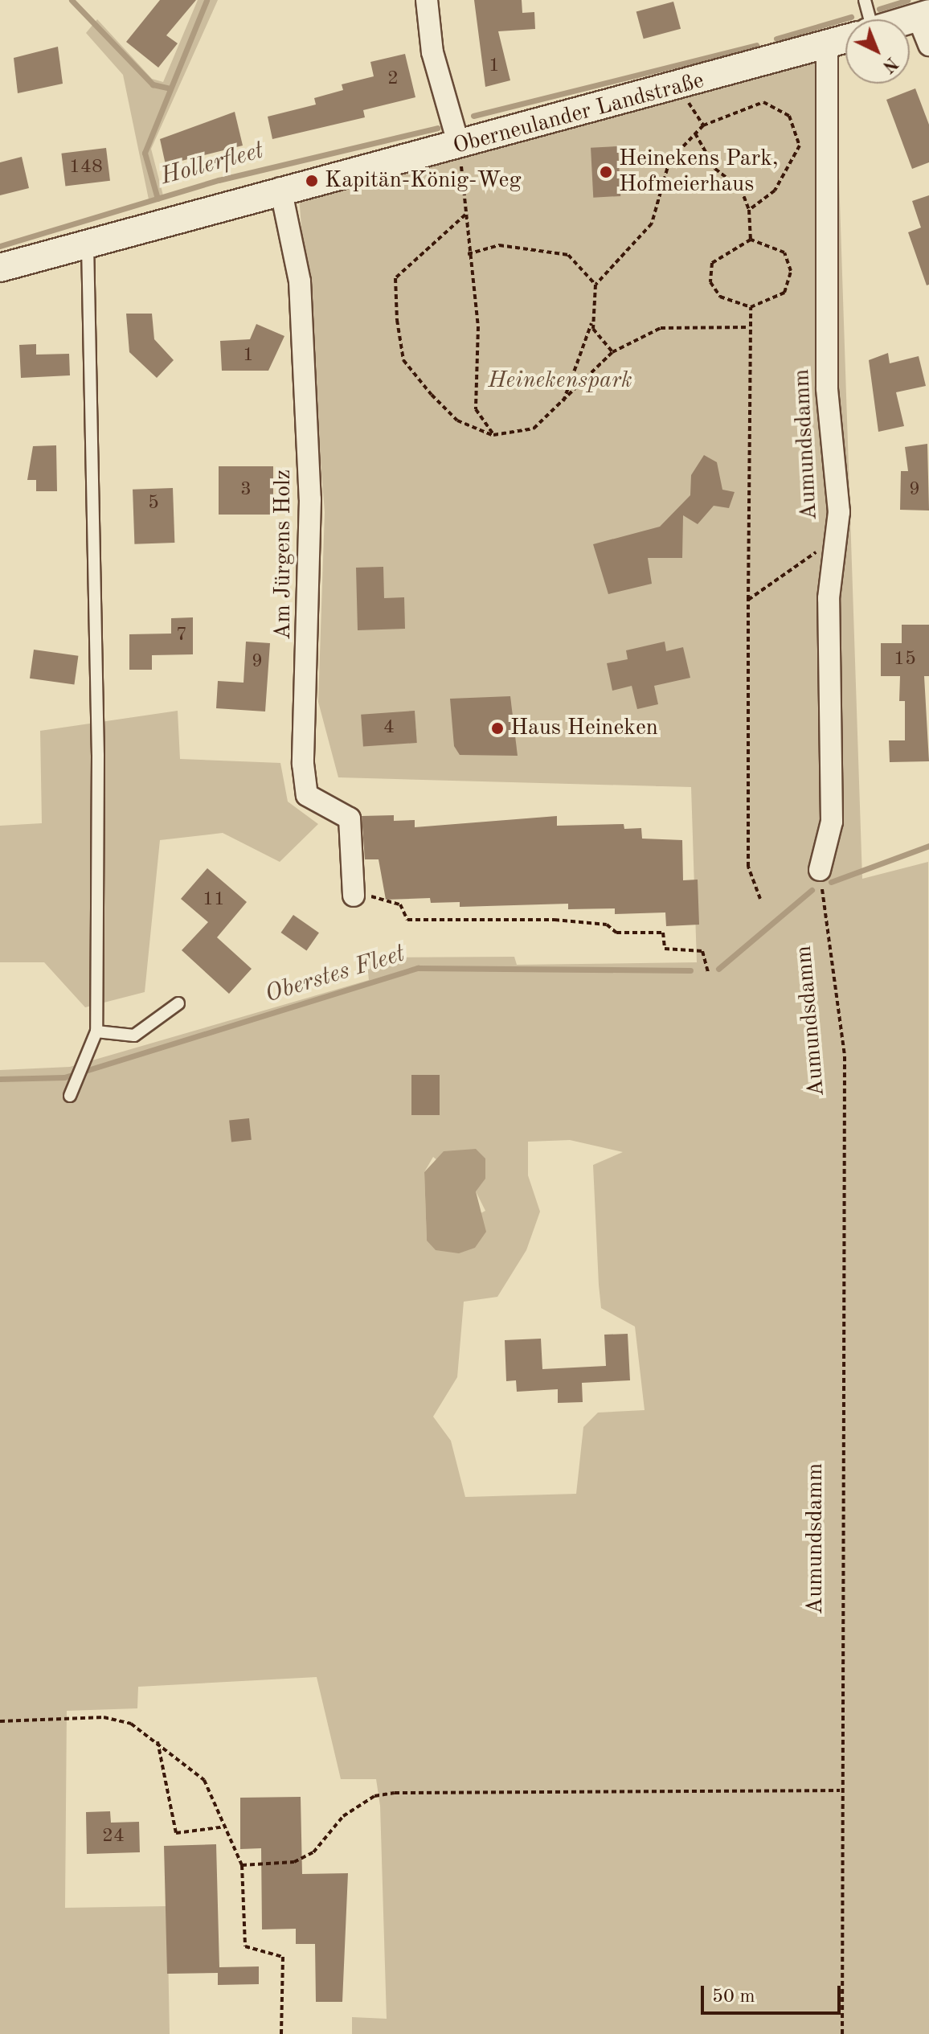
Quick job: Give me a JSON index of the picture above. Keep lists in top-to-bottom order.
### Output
{
  "streets": {
    "street": ["Oberneulander Landstraße", "Aumundsdamm", "Am Jürgens Holz"]
  },
  "crossings": [
    ["Oberneulander Landstraße", "Aumundsdamm"],
    ["Oberneulander Landstraße", "Am Jürgens Holz"]
  ],
  "water": ["Hollerfleet", "Oberstes Fleet"],
  "parks": ["Heinekenspark"],
  "places": ["Heinekens Park, Hofmeierhaus", "Kapitän-König-Weg", "Haus Heineken"],
  "house_numbers": [
    "1",
    "2",
    "148",
    "1",
    "3",
    "9",
    "5",
    "7",
    "15",
    "9",
    "4",
    "11",
    "24"
  ],
  "scale_bar": "50 m",
  "north": "bottom right"
}
